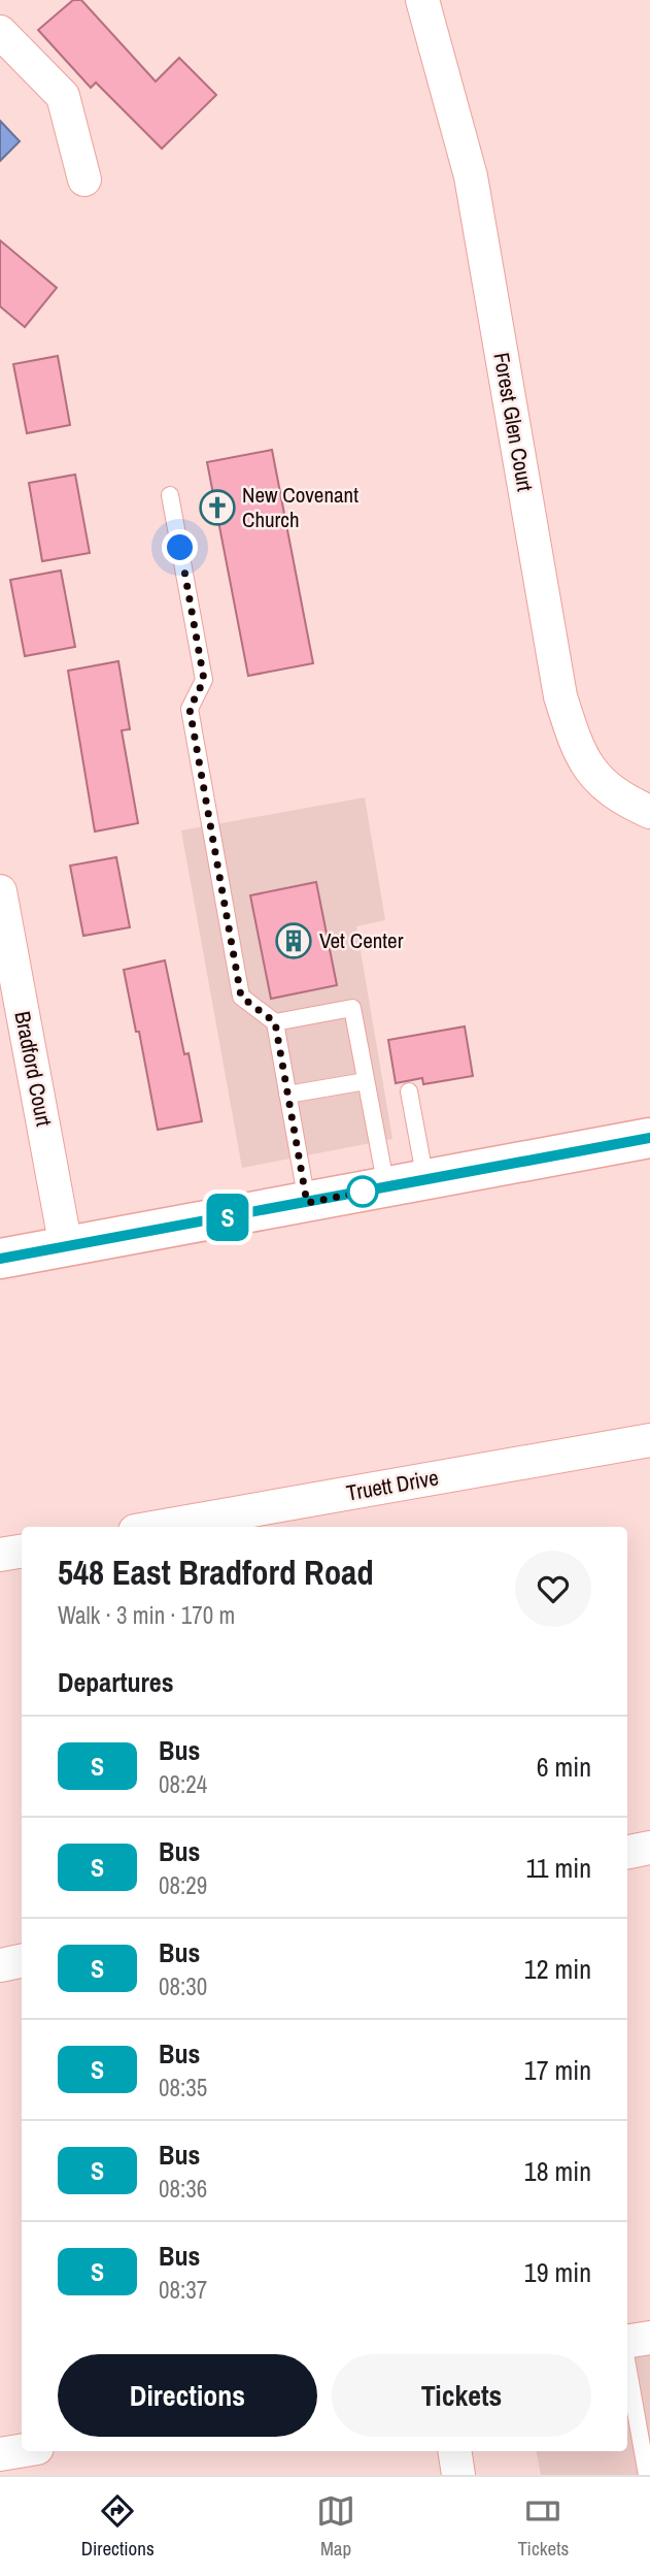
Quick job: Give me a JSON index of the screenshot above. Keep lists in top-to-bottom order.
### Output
{
  "streets": {
    "street": ["Forest Glen Court", "Bradford Court", "Truett Drive"]
  },
  "places": {
    "church": ["New Covenant Church"],
    "building": ["Vet Center"]
  },
  "lines": ["bus line S"],
  "page": {
    "on_map": "S",
    "heading": [
      ["548 East Bradford Road", "Walk · 3 min · 170 m"],
      "Departures"
    ],
    "list": [
      {
        "mark": "S",
        "name": "Bus",
        "note": "08:24",
        "value": "6 min"
      },
      {
        "mark": "S",
        "name": "Bus",
        "note": "08:29",
        "value": "11 min"
      },
      {
        "mark": "S",
        "name": "Bus",
        "note": "08:30",
        "value": "12 min"
      },
      {
        "mark": "S",
        "name": "Bus",
        "note": "08:35",
        "value": "17 min"
      },
      {
        "mark": "S",
        "name": "Bus",
        "note": "08:36",
        "value": "18 min"
      },
      {
        "mark": "S",
        "name": "Bus",
        "note": "08:37",
        "value": "19 min"
      }
    ],
    "buttons": ["Directions", "Tickets"],
    "tabs": ["Directions", "Map", "Tickets"]
  }
}
